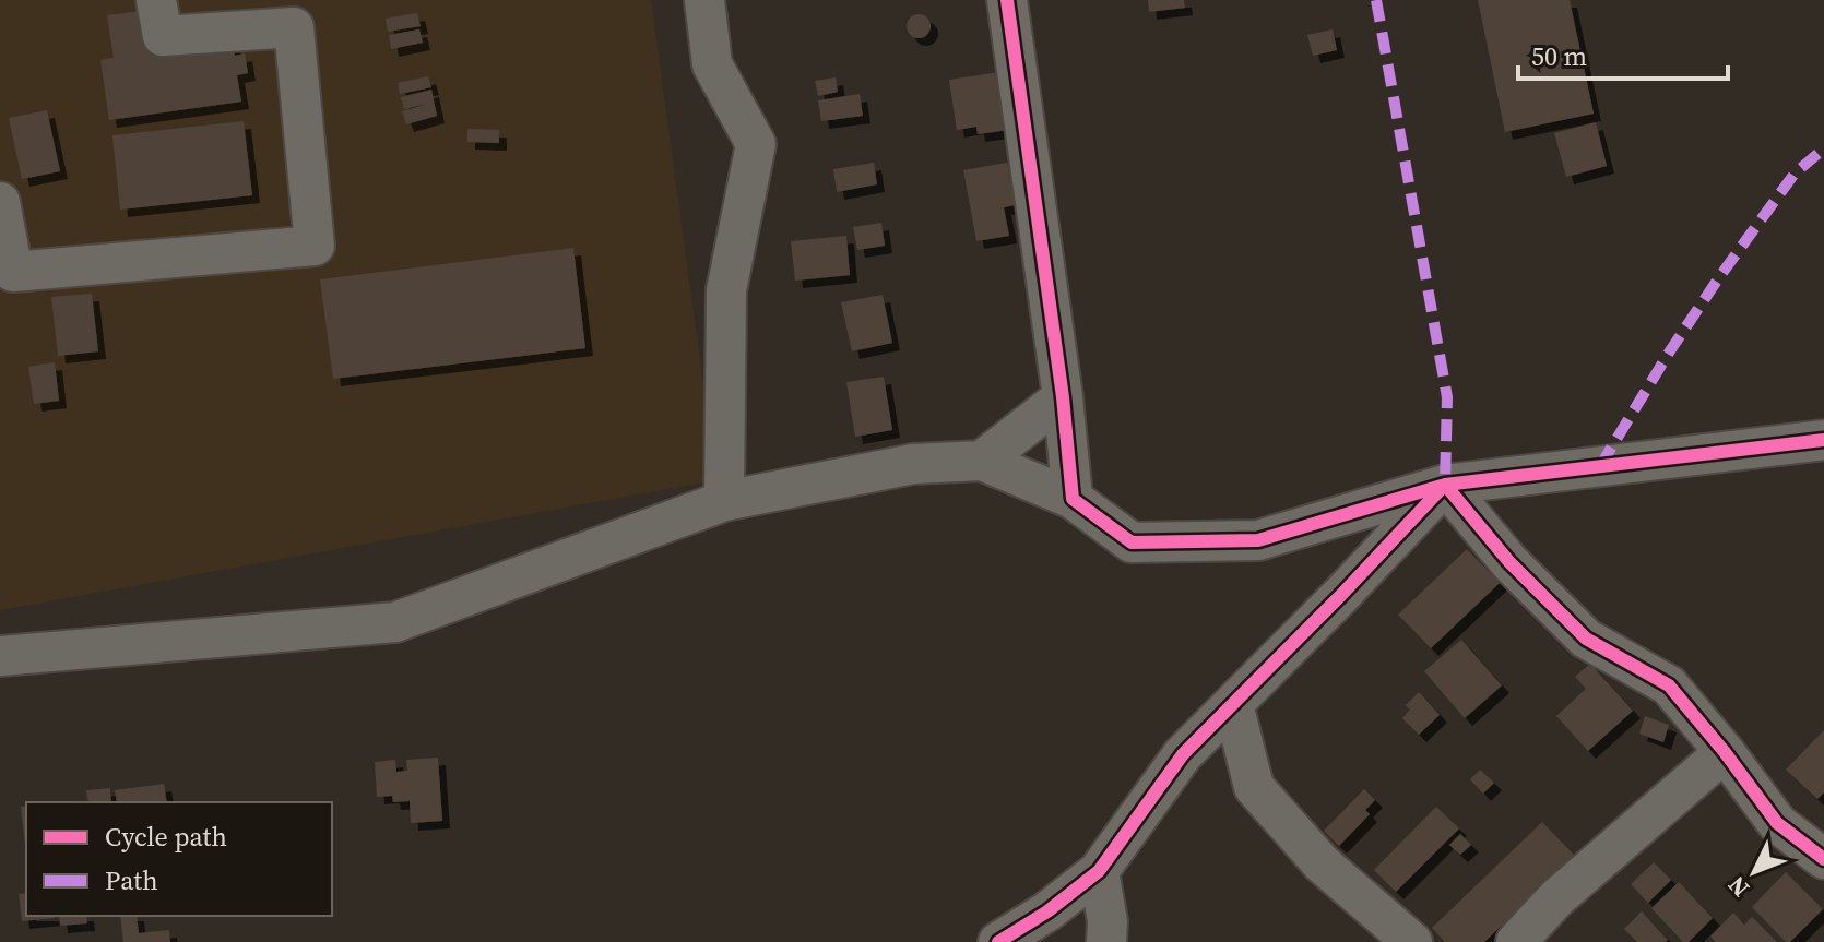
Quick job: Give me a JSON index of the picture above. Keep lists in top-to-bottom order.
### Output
{
  "legend": ["Cycle path", "Path"],
  "scale_bar": "50 m",
  "north": "bottom left"
}
